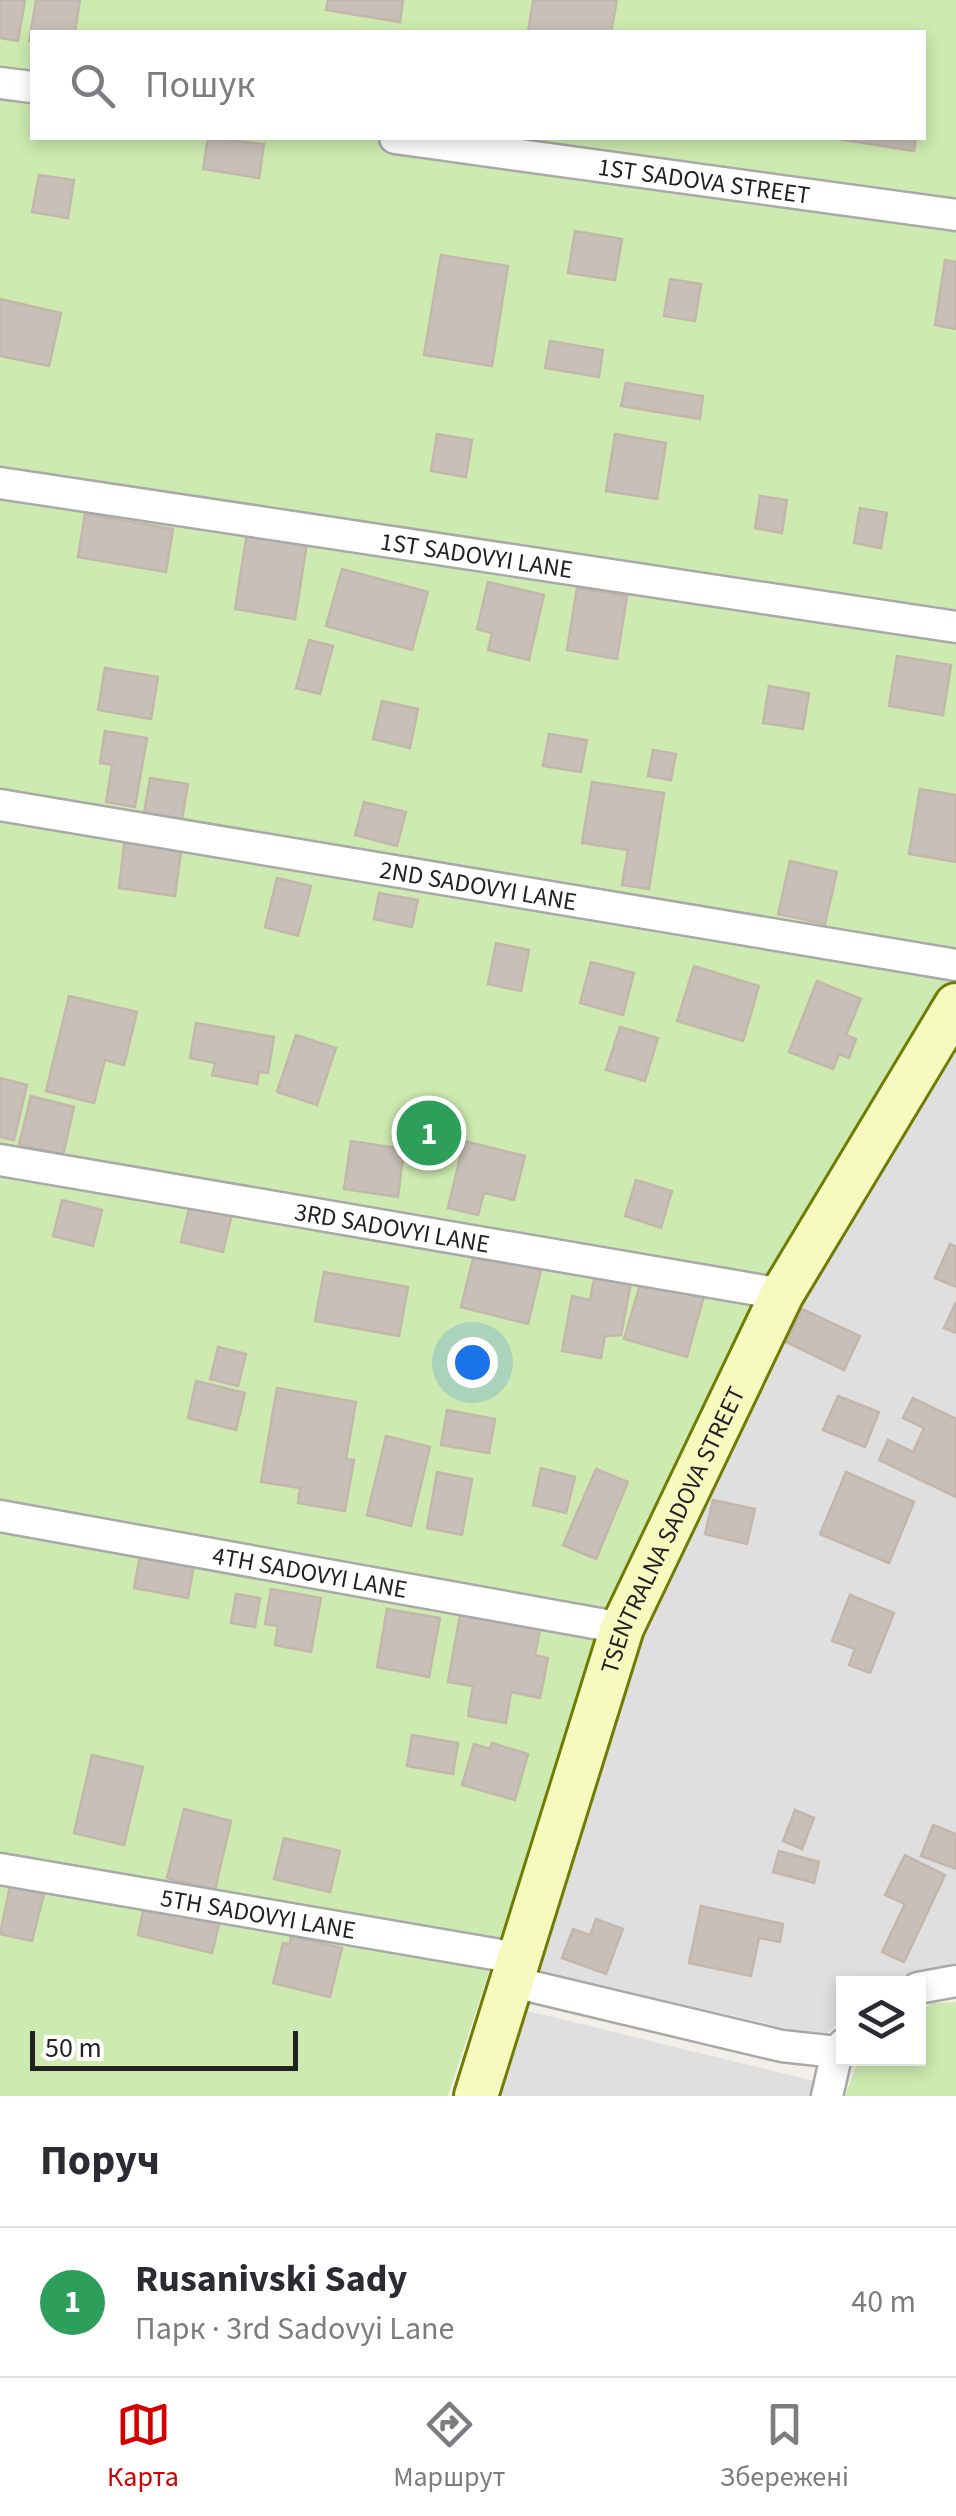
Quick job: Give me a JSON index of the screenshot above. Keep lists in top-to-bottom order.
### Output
{
  "streets": {
    "main road": ["TSENTRALNA SADOVA STREET"],
    "street": [
      "1ST SADOVA STREET",
      "1ST SADOVYI LANE",
      "2ND SADOVYI LANE",
      "3RD SADOVYI LANE",
      "4TH SADOVYI LANE",
      "5TH SADOVYI LANE"
    ]
  },
  "crossings": [
    ["3RD SADOVYI LANE", "TSENTRALNA SADOVA STREET"],
    ["TSENTRALNA SADOVA STREET", "4TH SADOVYI LANE"],
    ["TSENTRALNA SADOVA STREET", "5TH SADOVYI LANE"]
  ],
  "scale_bar": "50 m",
  "page": {
    "search": "Пошук",
    "pins": "1",
    "scale": "50 m",
    "heading": "Поруч",
    "list": [
      {
        "mark": "1",
        "name": "Rusanivski Sady",
        "note": "Парк · 3rd Sadovyi Lane",
        "value": "40 m"
      }
    ],
    "nav": ["Карта", "Маршрут", "Збережені"]
  }
}
